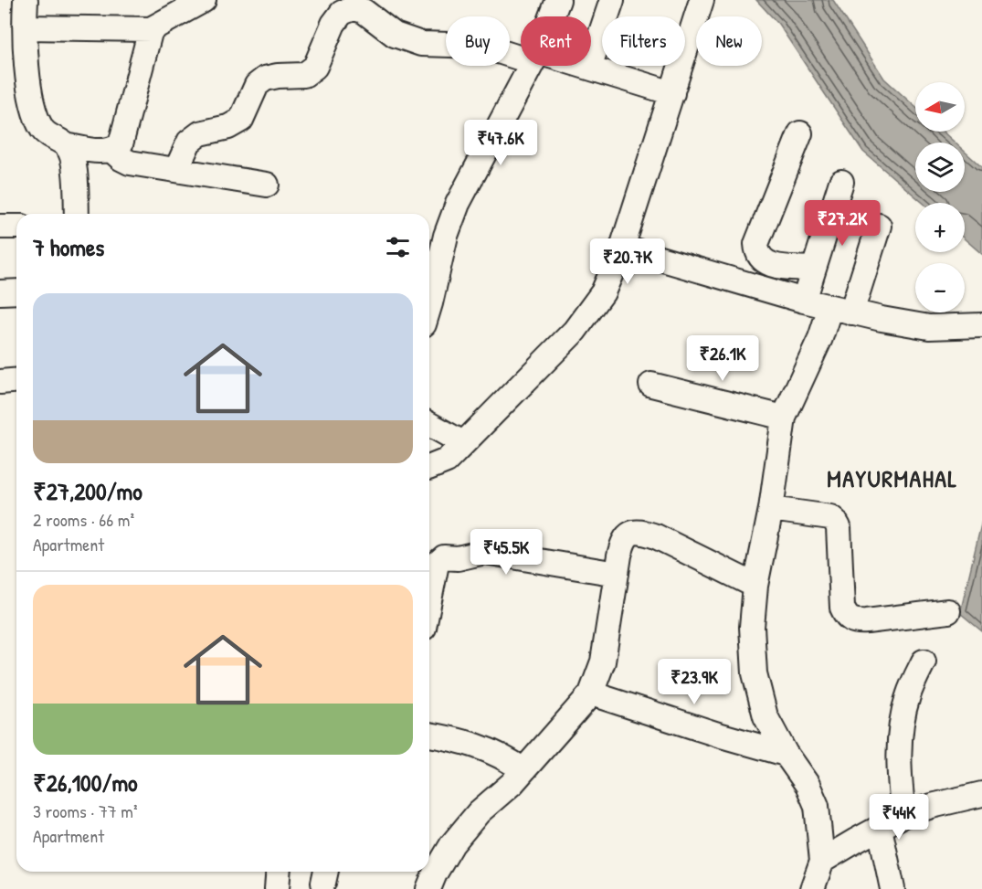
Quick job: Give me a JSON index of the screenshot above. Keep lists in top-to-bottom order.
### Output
{
  "districts": ["MAYURMAHAL"],
  "north": "left",
  "page": {
    "chip": [
      "Buy",
      "Rent",
      "Filters",
      "New"
    ],
    "map_buttons": ["+", "−"],
    "price": [
      "₹47.6K",
      "₹27.2K",
      "₹20.7K",
      "₹26.1K",
      "₹45.5K",
      "₹23.9K",
      "₹44K"
    ],
    "heading": "7 homes",
    "list": [
      {
        "name": "₹27,200/mo",
        "note": "2 rooms · 66 m² · Apartment"
      },
      {
        "name": "₹26,100/mo",
        "note": "3 rooms · 77 m² · Apartment"
      }
    ]
  }
}
